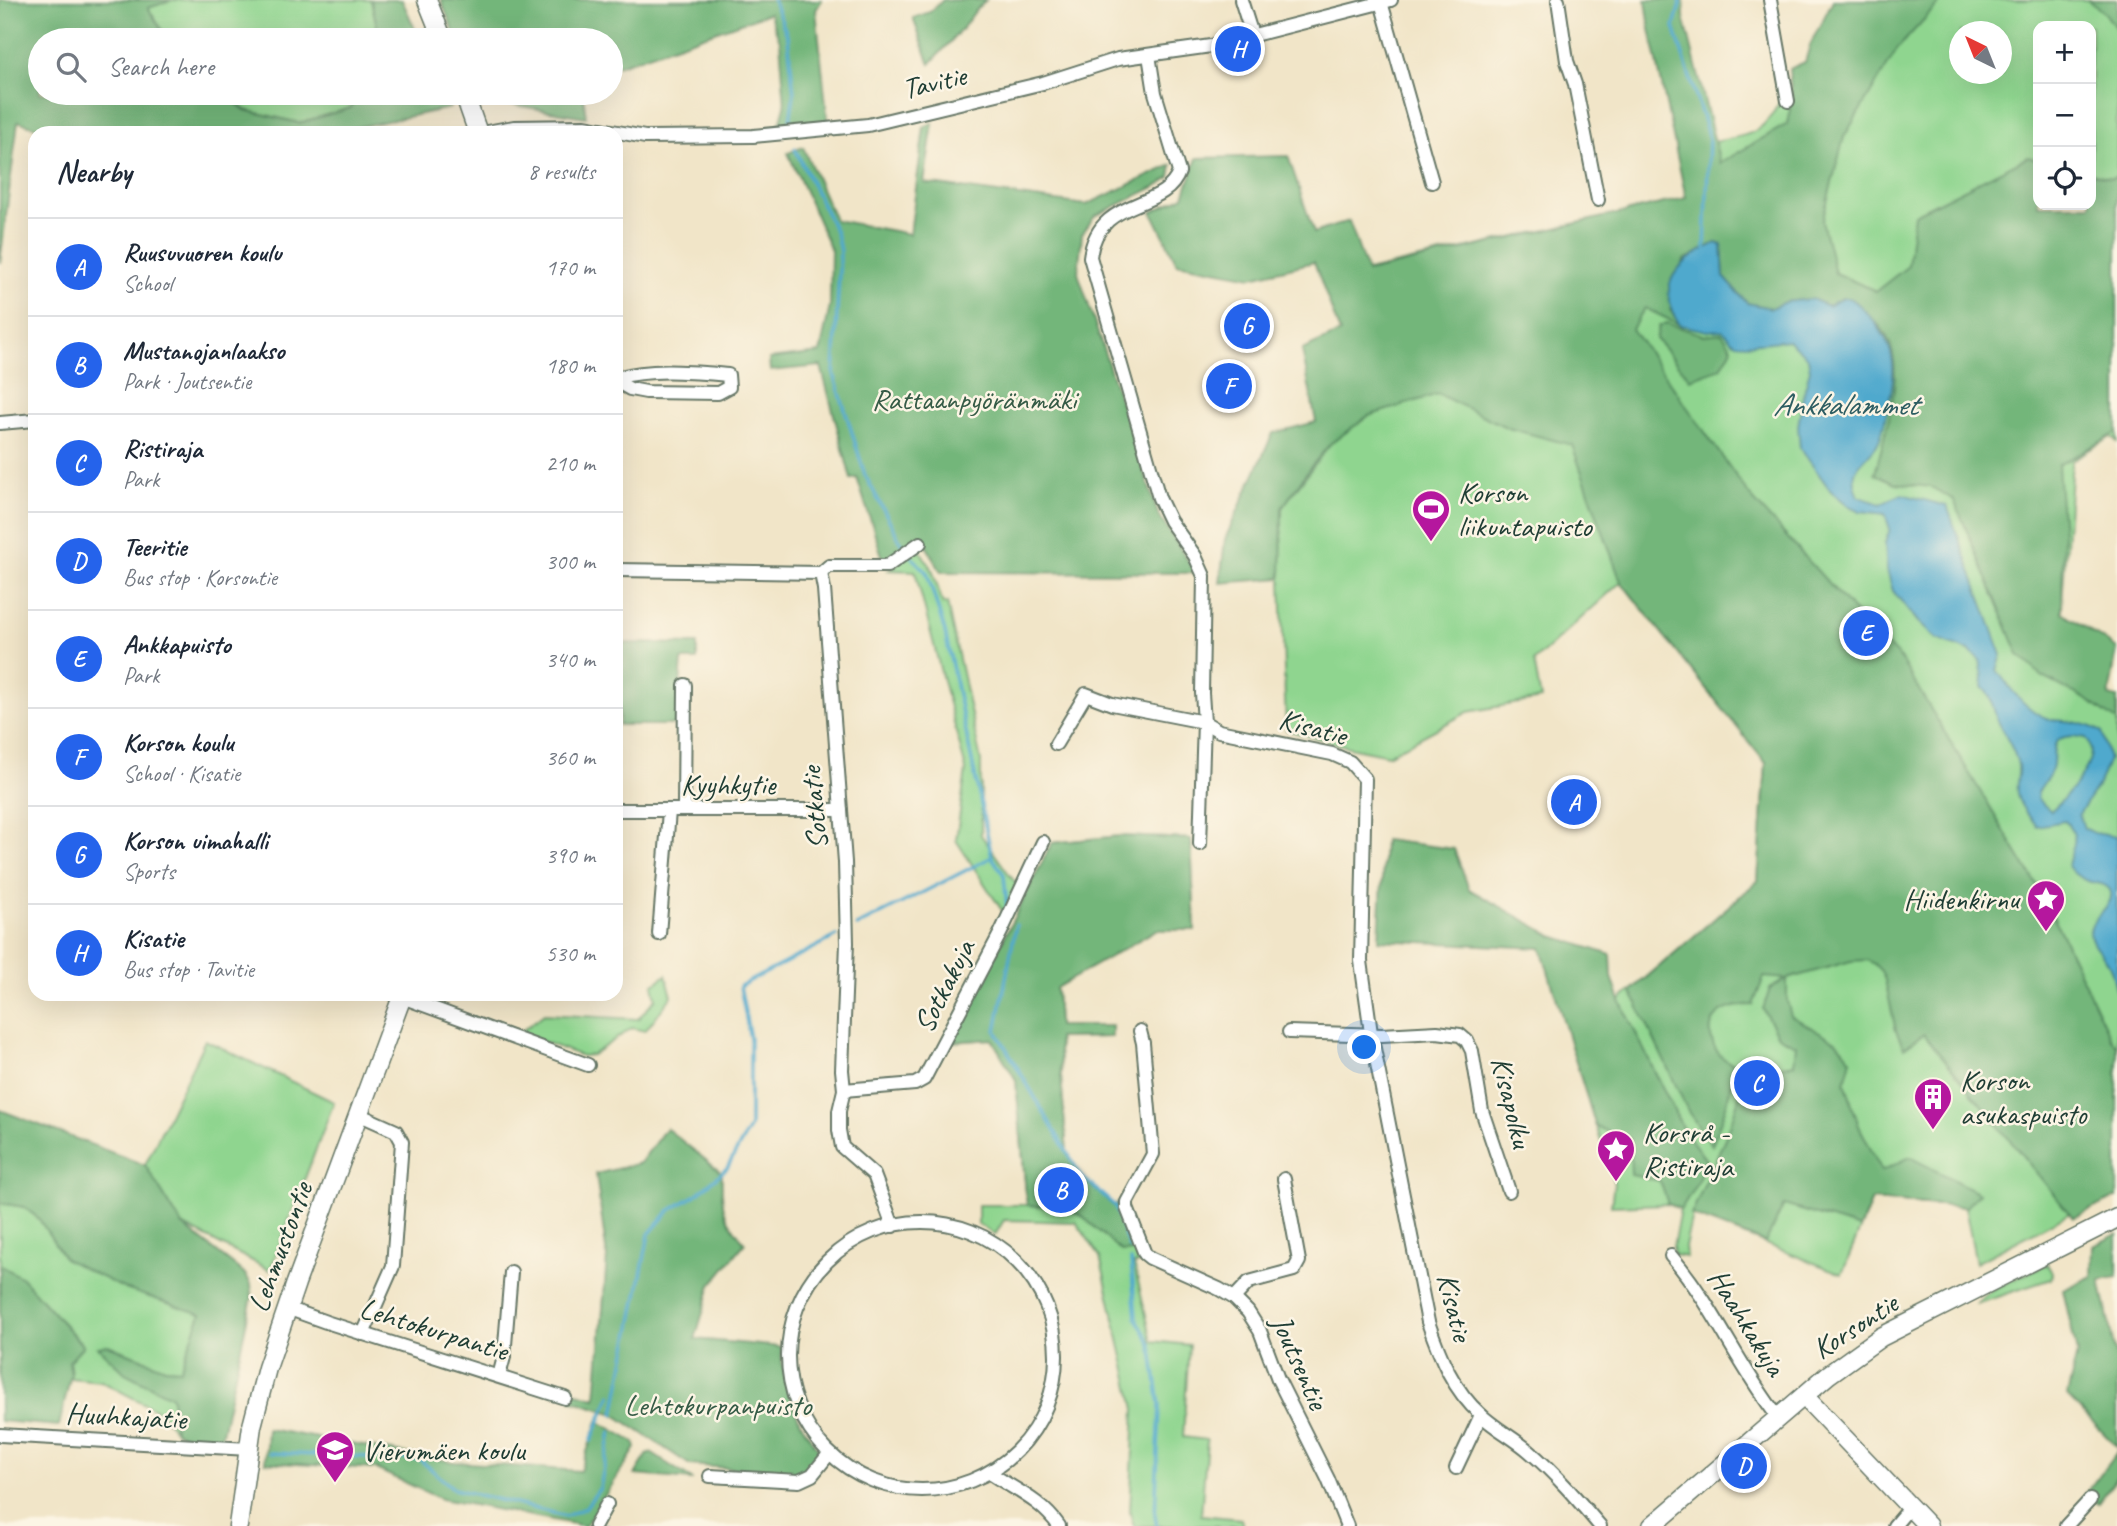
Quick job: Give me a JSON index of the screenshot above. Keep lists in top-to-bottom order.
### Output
{
  "streets": {
    "main road": ["Lehmustontie", "Korsontie"],
    "street": [
      "Tavitie",
      "Kisatie",
      "Kyyhkytie",
      "Sotkatie",
      "Sotkakuja",
      "Kisapolku",
      "Haahkakuja",
      "Lehtokurpantie",
      "Joutsentie",
      "Huuhkajatie"
    ]
  },
  "crossings": [
    ["Kisatie", "Kisapolku"],
    ["Kyyhkytie", "Sotkatie"],
    ["Sotkatie", "Sotkakuja"],
    ["Lehmustontie", "Lehtokurpantie"],
    ["Lehmustontie", "Huuhkajatie"],
    ["Haahkakuja", "Korsontie"]
  ],
  "water": ["Ankkalammet"],
  "parks": ["Rattaanpyöränmäki", "Lehtokurpanpuisto"],
  "places": {
    "sports": ["Korson liikuntapuisto"],
    "place": ["Hiidenkirnu", "Korsrå - Ristiraja"],
    "building": ["Korson asukaspuisto"],
    "school or university": ["Vierumäen koulu"]
  },
  "north": "top left",
  "page": {
    "map_buttons": ["+", "−"],
    "pins": [
      "H",
      "G",
      "F",
      "E",
      "A",
      "C",
      "B",
      "D"
    ],
    "search": "Search here",
    "heading": ["Nearby", "8 results"],
    "list": [
      {
        "mark": "A",
        "name": "Ruusuvuoren koulu",
        "note": "School",
        "value": "170 m"
      },
      {
        "mark": "B",
        "name": "Mustanojanlaakso",
        "note": "Park · Joutsentie",
        "value": "180 m"
      },
      {
        "mark": "C",
        "name": "Ristiraja",
        "note": "Park",
        "value": "210 m"
      },
      {
        "mark": "D",
        "name": "Teeritie",
        "note": "Bus stop · Korsontie",
        "value": "300 m"
      },
      {
        "mark": "E",
        "name": "Ankkapuisto",
        "note": "Park",
        "value": "340 m"
      },
      {
        "mark": "F",
        "name": "Korson koulu",
        "note": "School · Kisatie",
        "value": "360 m"
      },
      {
        "mark": "G",
        "name": "Korson uimahalli",
        "note": "Sports",
        "value": "390 m"
      },
      {
        "mark": "H",
        "name": "Kisatie",
        "note": "Bus stop · Tavitie",
        "value": "530 m"
      }
    ]
  }
}
